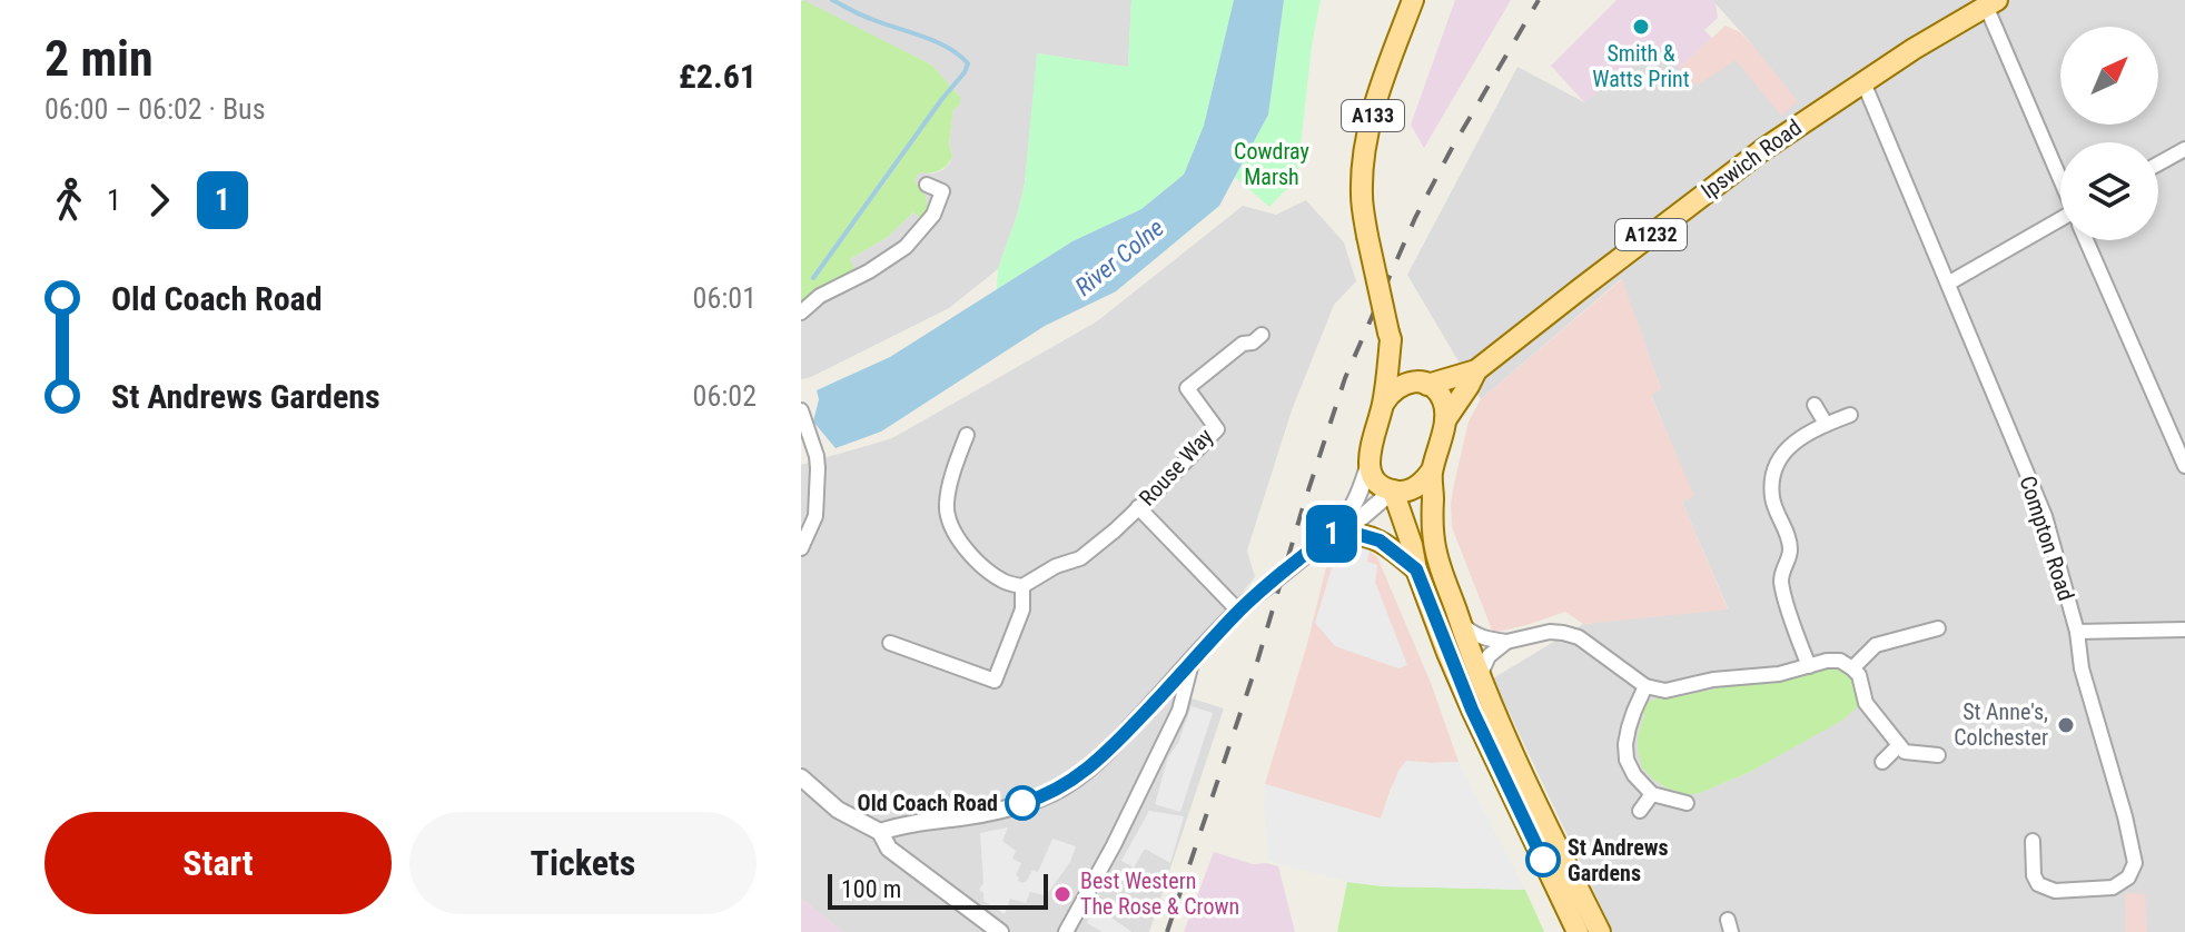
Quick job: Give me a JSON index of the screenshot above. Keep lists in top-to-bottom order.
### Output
{
  "streets": {
    "main road": ["A133", "Ipswich Road", "A1232"],
    "street": ["Rouse Way", "Compton Road"]
  },
  "crossings": [
    ["A133", "Ipswich Road"],
    ["Ipswich Road", "Compton Road"]
  ],
  "water": ["River Colne"],
  "parks": ["Cowdray Marsh"],
  "places": [
    "Smith & Watts Print",
    "St Anne's, Colchester",
    "Old Coach Road",
    "St Andrews Gardens",
    "Best Western The Rose & Crown"
  ],
  "lines": ["bus line 1"],
  "scale_bar": "100 m",
  "north": "top right",
  "page": {
    "heading": ["2 min", "06:00 – 06:02 · Bus", "£2.61"],
    "on_map": "1",
    "legs": ["1", "1"],
    "list": [
      {
        "name": "Old Coach Road",
        "value": "06:01"
      },
      {
        "name": "St Andrews Gardens",
        "value": "06:02"
      }
    ],
    "buttons": ["Start", "Tickets"],
    "scale": "100 m"
  }
}
